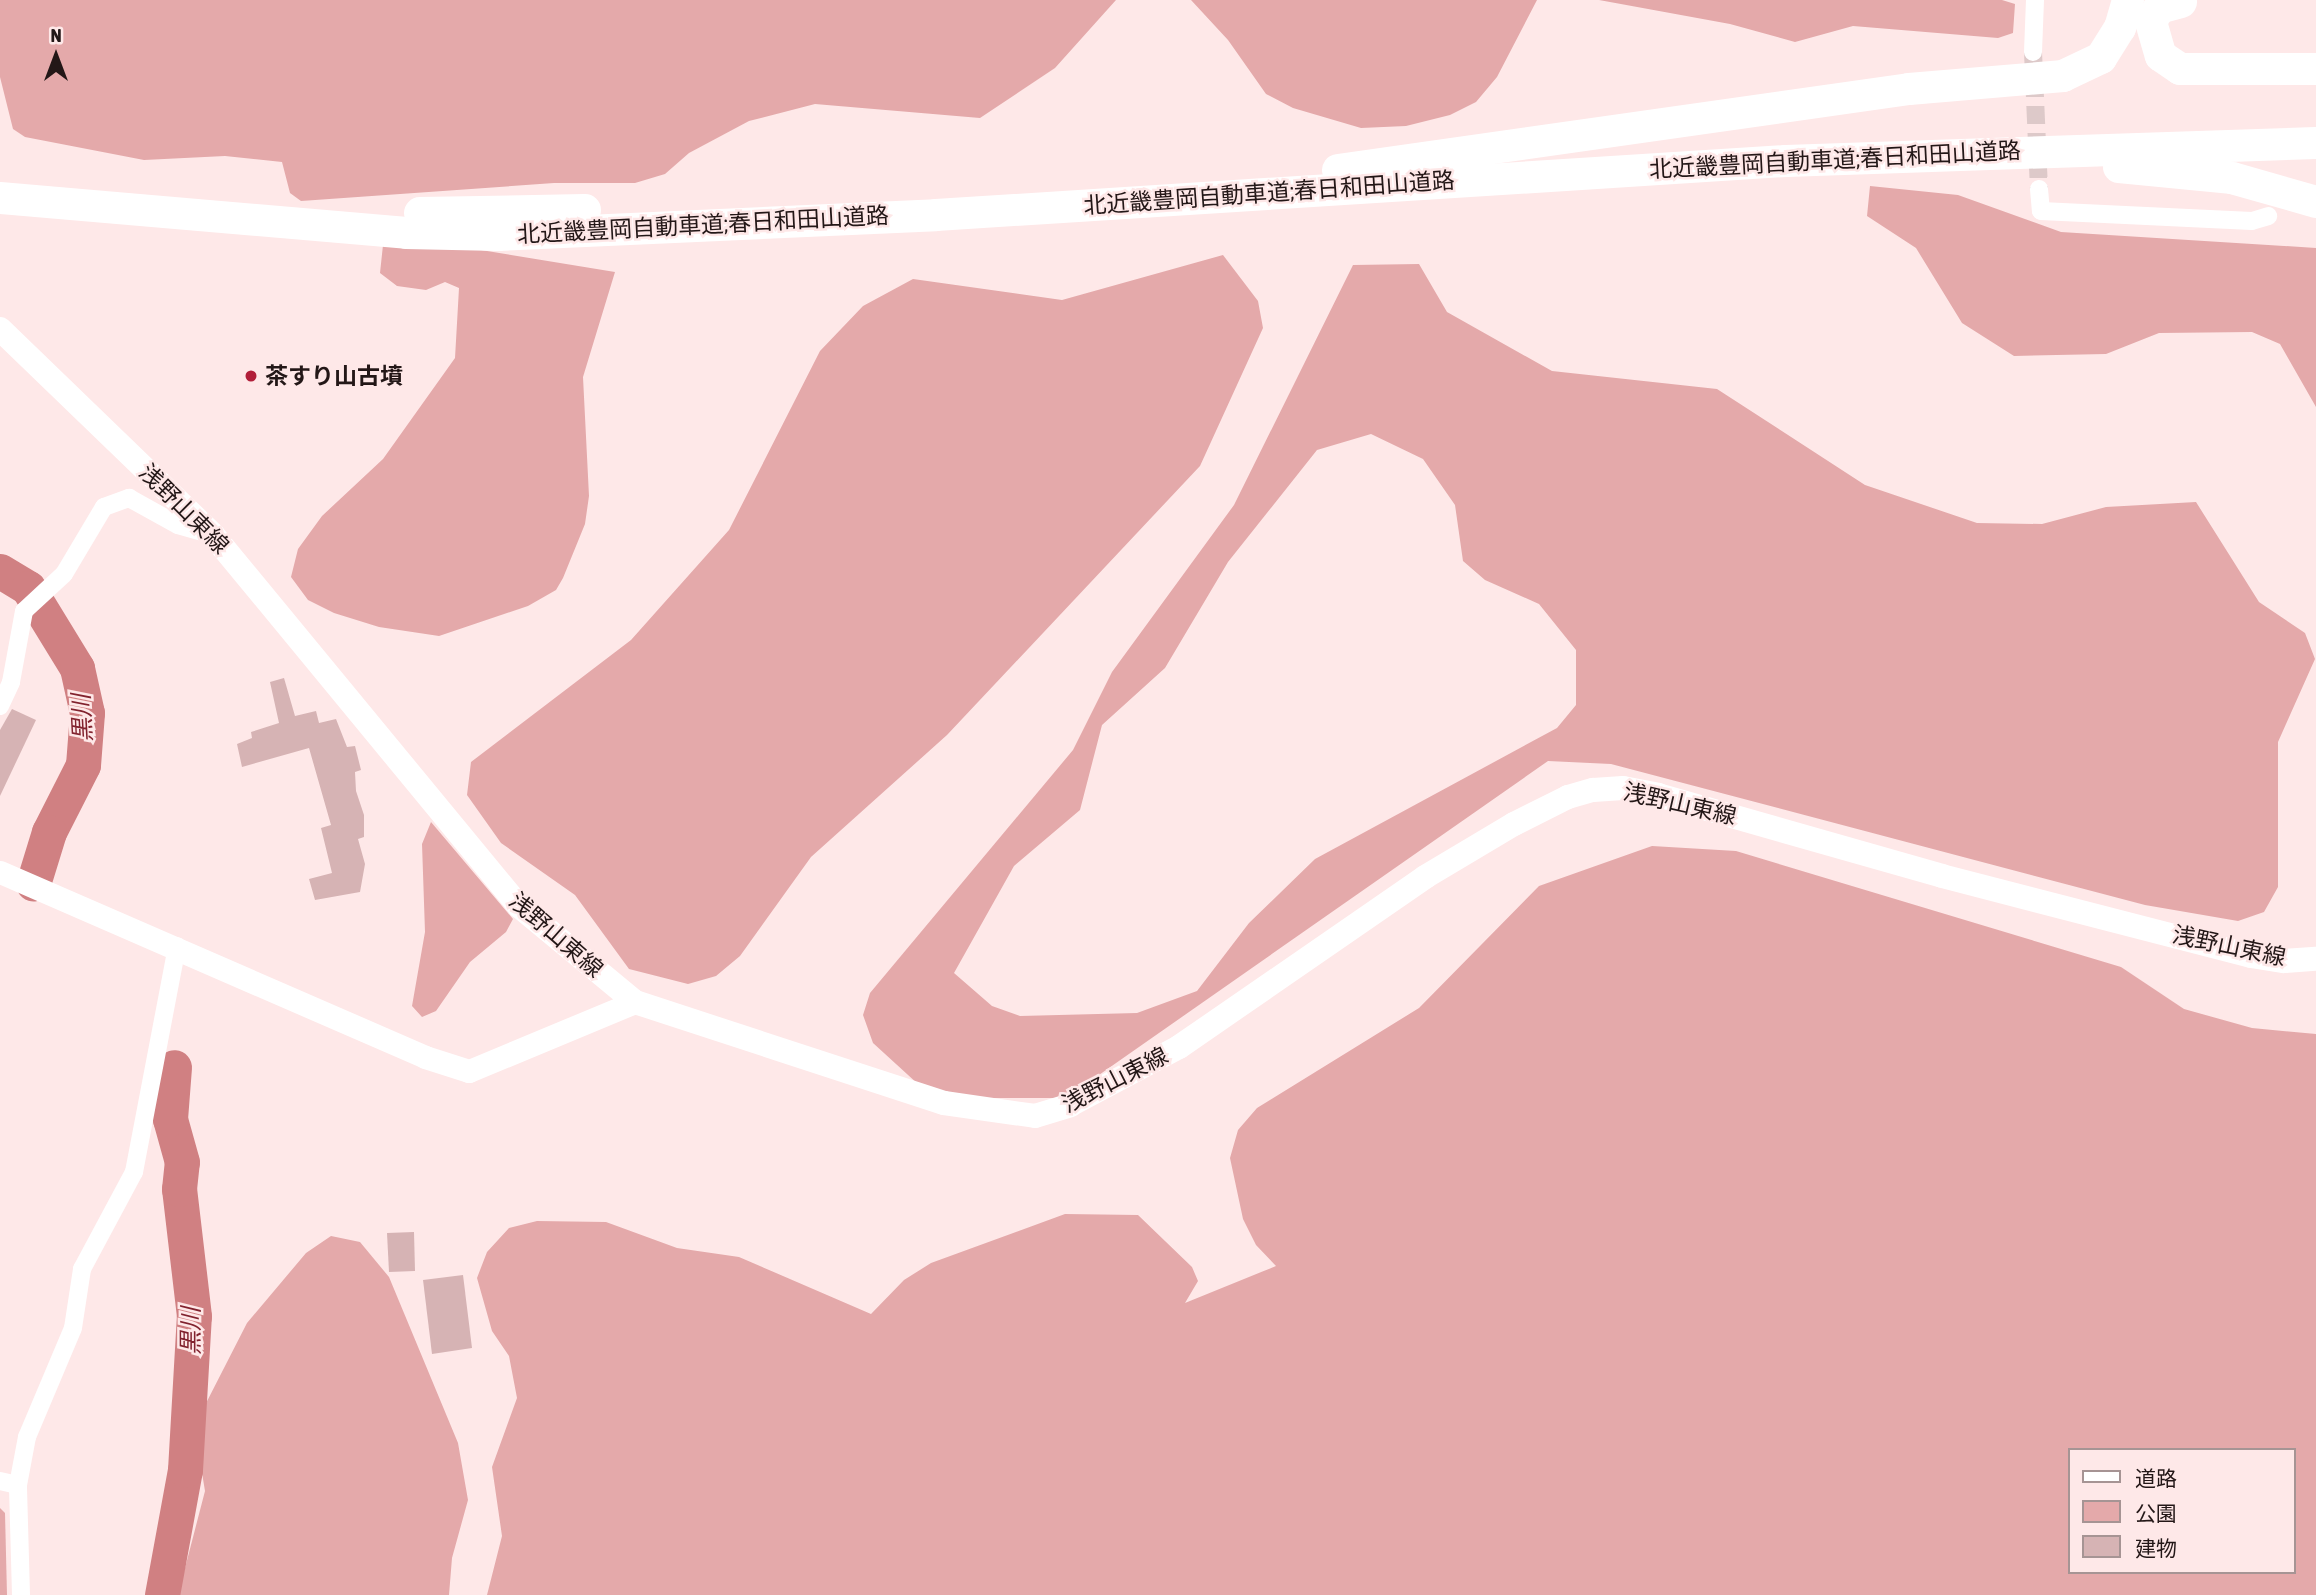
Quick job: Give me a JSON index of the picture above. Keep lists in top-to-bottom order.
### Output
{
  "streets": {
    "highway": ["北近畿豊岡自動車道;春日和田山道路"],
    "main road": ["浅野山東線"]
  },
  "water": ["黒川"],
  "places": ["茶すり山古墳"],
  "legend": ["道路", "公園", "建物"],
  "north": "top"
}
